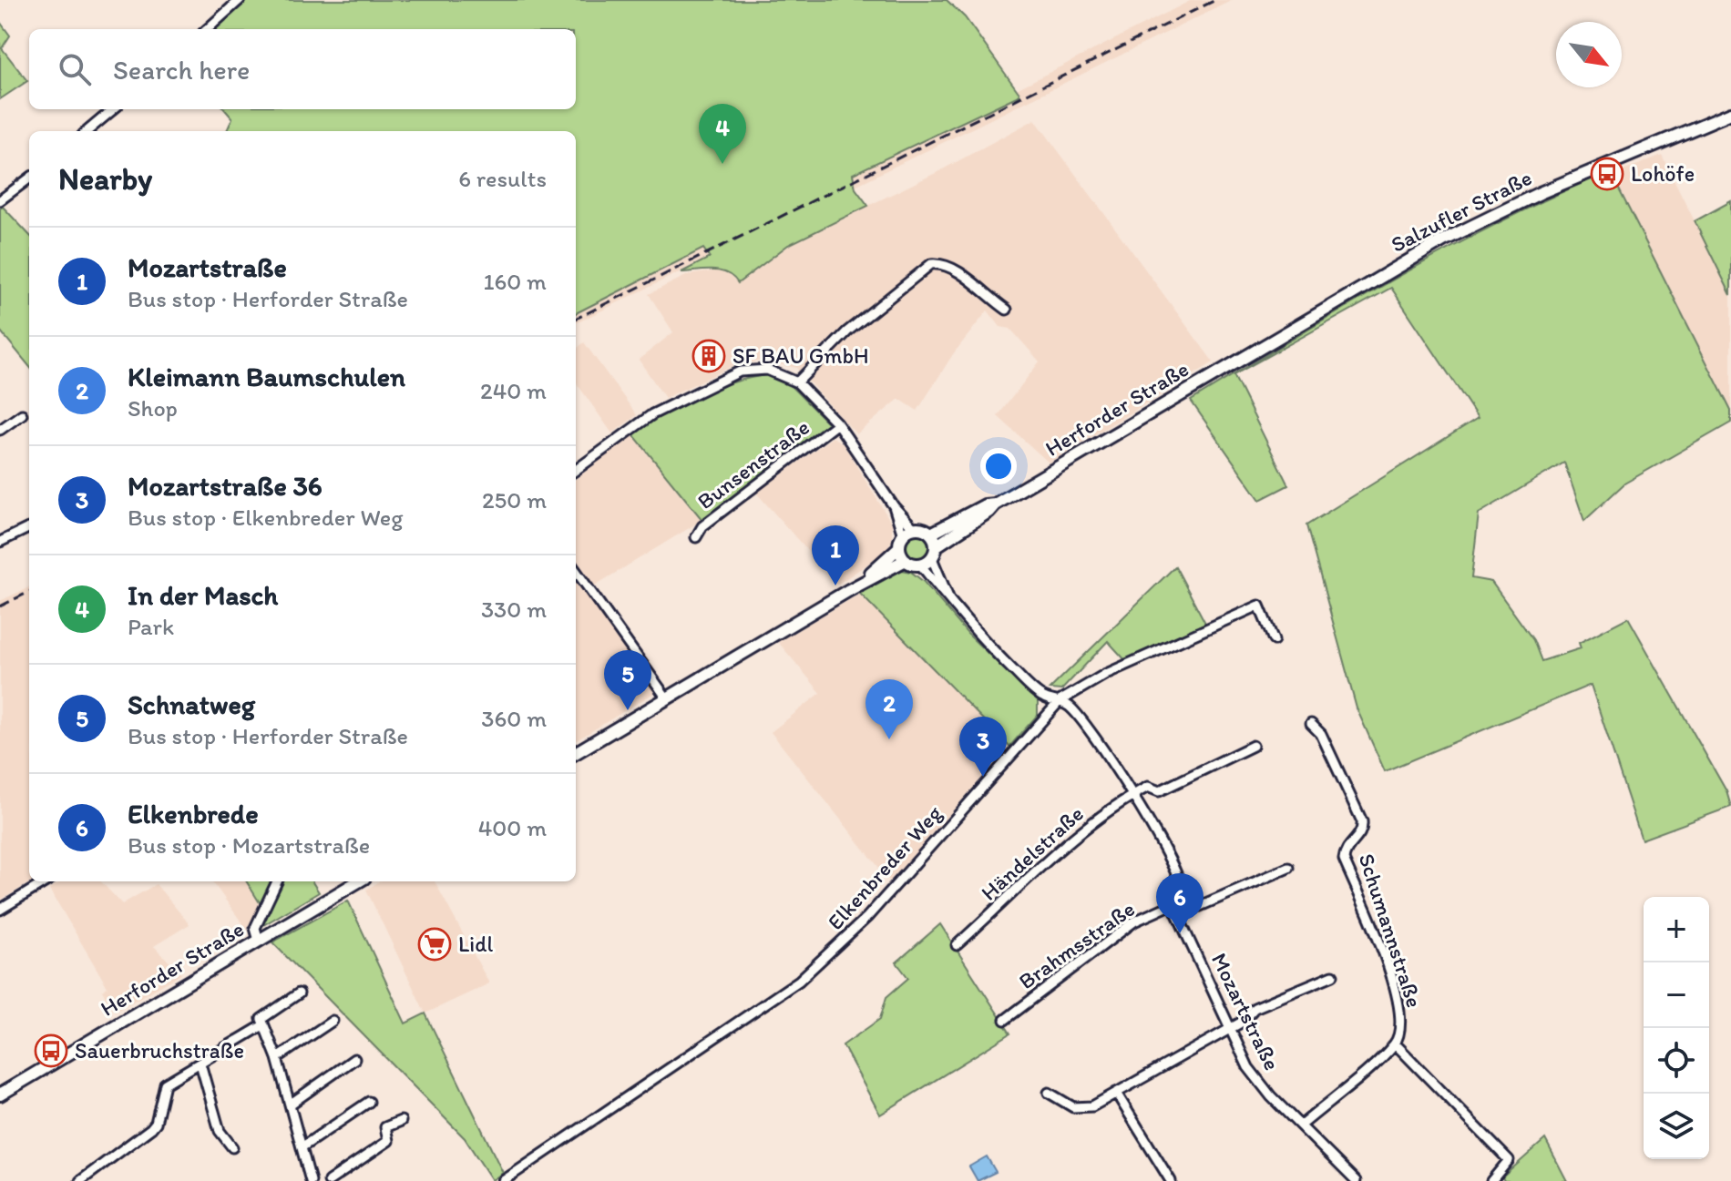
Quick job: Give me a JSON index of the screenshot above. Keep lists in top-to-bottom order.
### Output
{
  "streets": {
    "main road": ["Salzufler Straße", "Herforder Straße"],
    "street": [
      "Bunsenstraße",
      "Händelstraße",
      "Elkenbreder Weg",
      "Schumannstraße",
      "Brahmsstraße",
      "Mozartstraße"
    ]
  },
  "crossings": [
    ["Salzufler Straße", "Herforder Straße"],
    ["Brahmsstraße", "Mozartstraße"]
  ],
  "places": {
    "bus stop": ["Lohöfe", "Sauerbruchstraße"],
    "building": ["SF BAU GmbH"],
    "supermarket": ["Lidl"]
  },
  "north": "bottom right",
  "page": {
    "search": "Search here",
    "pins": [
      "4",
      "1",
      "5",
      "2",
      "3",
      "6"
    ],
    "heading": ["Nearby", "6 results"],
    "list": [
      {
        "mark": "1",
        "name": "Mozartstraße",
        "note": "Bus stop · Herforder Straße",
        "value": "160 m"
      },
      {
        "mark": "2",
        "name": "Kleimann Baumschulen",
        "note": "Shop",
        "value": "240 m"
      },
      {
        "mark": "3",
        "name": "Mozartstraße 36",
        "note": "Bus stop · Elkenbreder Weg",
        "value": "250 m"
      },
      {
        "mark": "4",
        "name": "In der Masch",
        "note": "Park",
        "value": "330 m"
      },
      {
        "mark": "5",
        "name": "Schnatweg",
        "note": "Bus stop · Herforder Straße",
        "value": "360 m"
      },
      {
        "mark": "6",
        "name": "Elkenbrede",
        "note": "Bus stop · Mozartstraße",
        "value": "400 m"
      }
    ],
    "map_buttons": ["+", "−"]
  }
}
